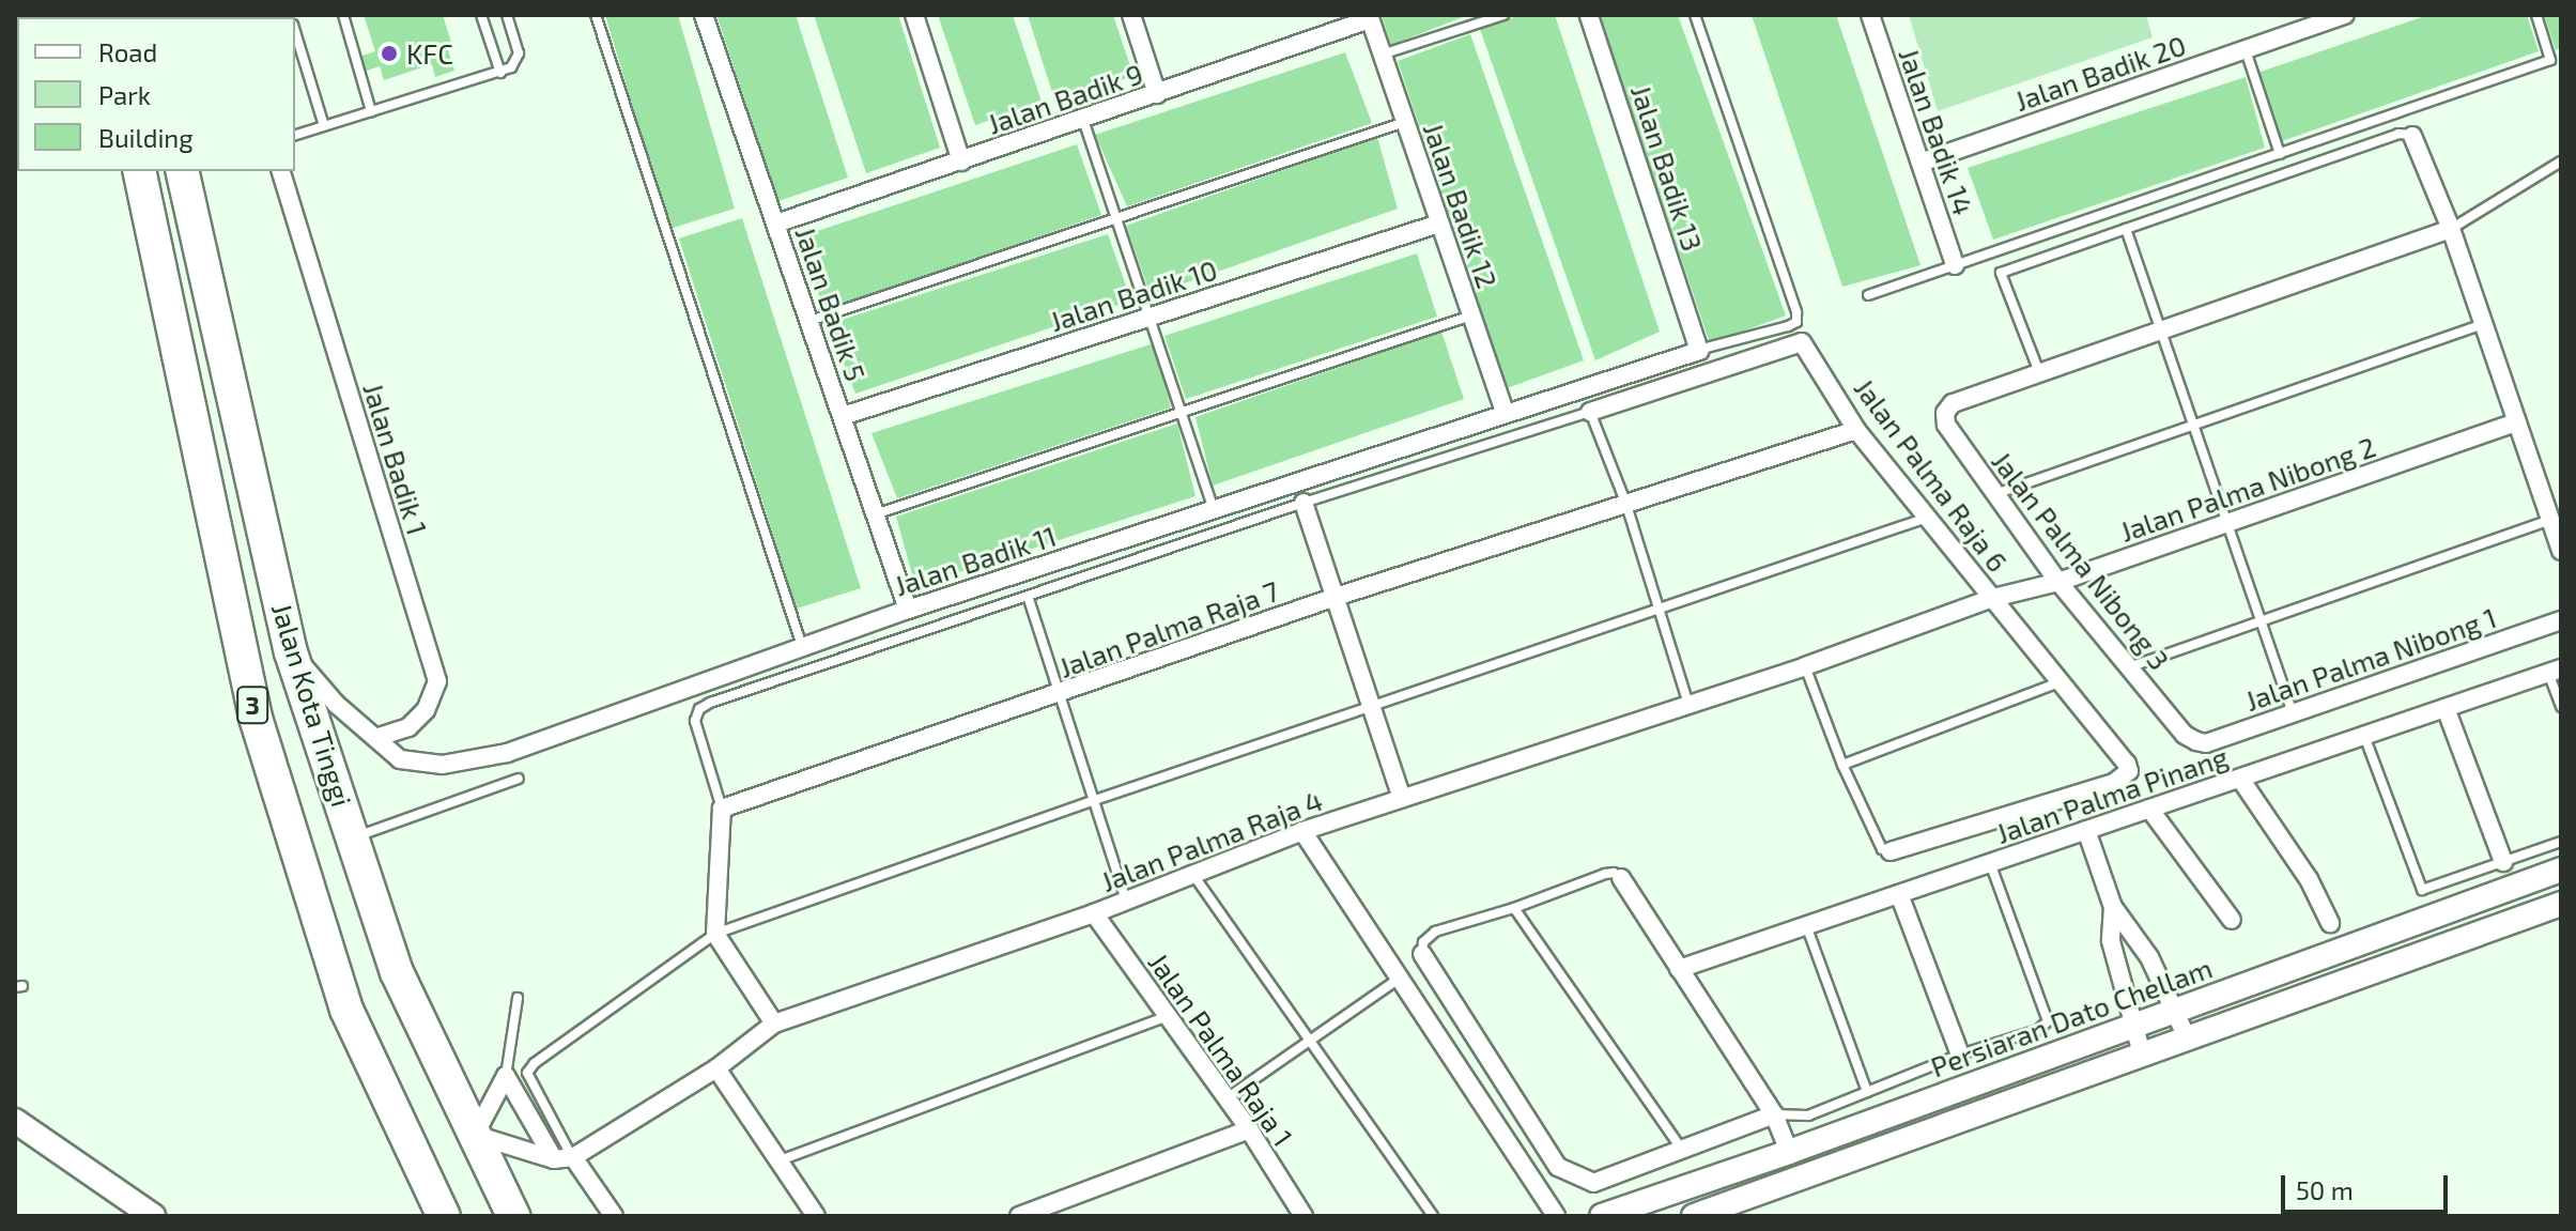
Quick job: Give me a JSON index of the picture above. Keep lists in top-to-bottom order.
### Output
{
  "streets": {
    "highway": ["3", "Jalan Kota Tinggi"],
    "street": [
      "Jalan Badik 20",
      "Jalan Badik 9",
      "Jalan Badik 14",
      "Jalan Badik 13",
      "Jalan Badik 12",
      "Jalan Badik 10",
      "Jalan Badik 5",
      "Jalan Badik 1",
      "Jalan Palma Raja 6",
      "Jalan Palma Nibong 2",
      "Jalan Badik 11",
      "Jalan Palma Nibong 3",
      "Jalan Palma Raja 7",
      "Jalan Palma Nibong 1",
      "Jalan Palma Pinang",
      "Jalan Palma Raja 4",
      "Persiaran Dato Chellam",
      "Jalan Palma Raja 1"
    ]
  },
  "crossings": [
    ["Jalan Badik 20", "Jalan Badik 14"],
    ["Jalan Badik 9", "Jalan Badik 12"],
    ["Jalan Badik 9", "Jalan Badik 5"],
    ["Jalan Badik 13", "Jalan Badik 11"],
    ["Jalan Badik 12", "Jalan Badik 10"],
    ["Jalan Badik 12", "Jalan Badik 11"],
    ["Jalan Badik 10", "Jalan Badik 5"],
    ["Jalan Badik 5", "Jalan Badik 11"],
    ["Jalan Badik 1", "Jalan Badik 11"],
    ["Jalan Palma Raja 6", "Jalan Palma Nibong 2"],
    ["Jalan Palma Raja 6", "Jalan Palma Raja 7"],
    ["Jalan Palma Raja 6", "Jalan Palma Raja 4"],
    ["Jalan Palma Nibong 2", "Jalan Palma Nibong 3"],
    ["Jalan Palma Nibong 2", "Jalan Palma Raja 4"],
    ["Jalan Badik 11", "Jalan Kota Tinggi"],
    ["Jalan Palma Nibong 3", "Jalan Palma Nibong 1"],
    ["Jalan Kota Tinggi", "Jalan Palma Raja 4"],
    ["Jalan Palma Raja 4", "Jalan Palma Raja 1"]
  ],
  "places": ["KFC"],
  "legend": ["Road", "Park", "Building"],
  "scale_bar": "50 m"
}
